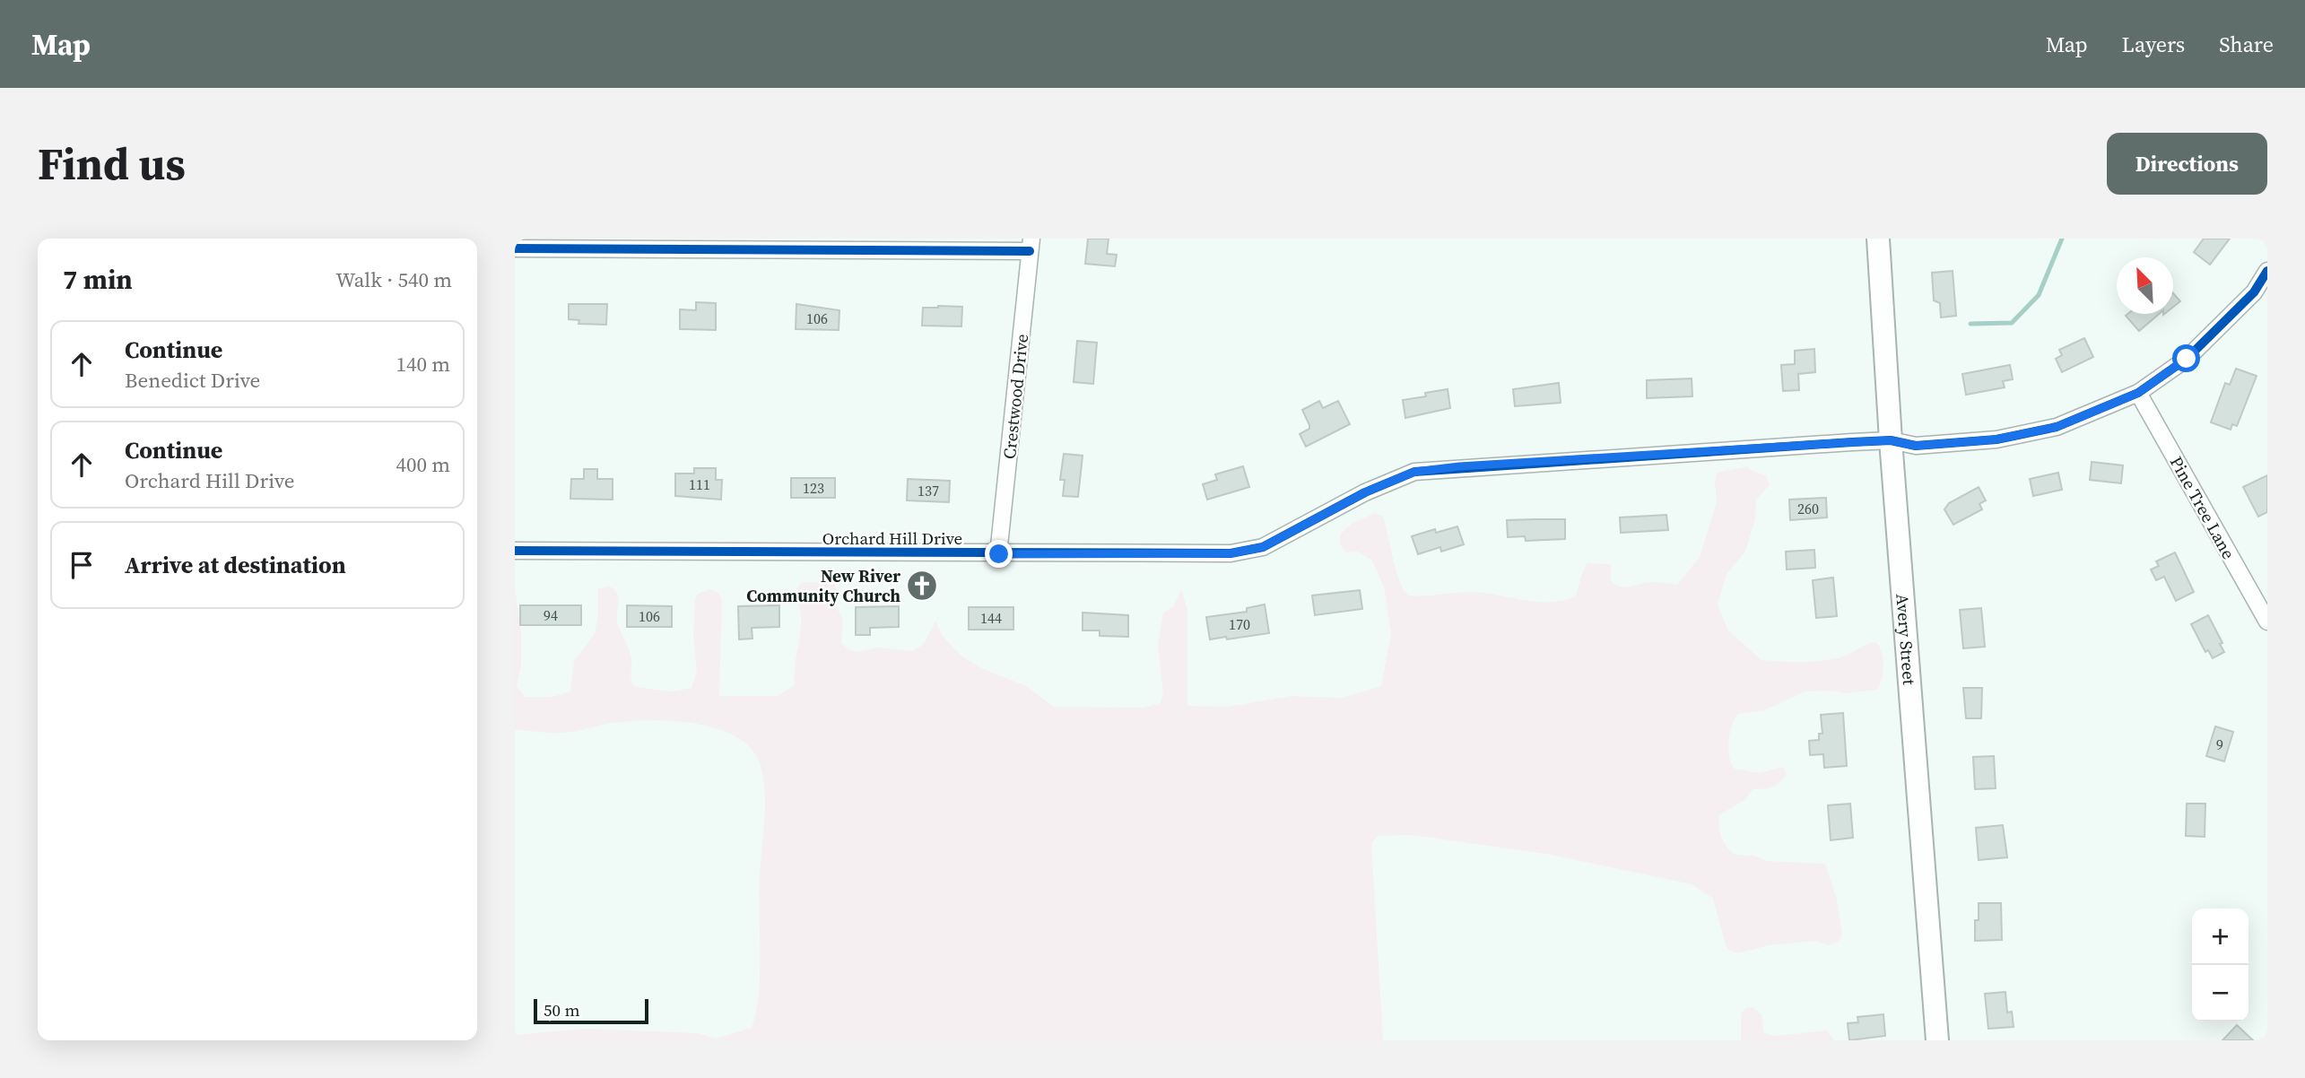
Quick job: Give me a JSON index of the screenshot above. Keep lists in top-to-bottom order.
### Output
{
  "streets": {
    "main road": ["Avery Street"],
    "street": ["Crestwood Drive", "Pine Tree Lane", "Orchard Hill Drive"]
  },
  "crossings": [
    ["Crestwood Drive", "Orchard Hill Drive"],
    ["Pine Tree Lane", "Orchard Hill Drive"],
    ["Orchard Hill Drive", "Avery Street"]
  ],
  "places": {
    "church": ["New River Community Church"]
  },
  "house_numbers": [
    "106",
    "111",
    "123",
    "137",
    "260",
    "94",
    "106",
    "144",
    "170",
    "9"
  ],
  "scale_bar": "50 m",
  "north": "top left",
  "page": {
    "header": "Map",
    "nav": ["Map", "Layers", "Share"],
    "buttons": "Directions",
    "title": "Find us",
    "heading": ["7 min", "Walk · 540 m"],
    "list": [
      ["Continue", "Benedict Drive", "140 m"],
      ["Continue", "Orchard Hill Drive", "400 m"],
      "Arrive at destination"
    ],
    "map_buttons": ["+", "−"],
    "scale": "50 m"
  }
}
